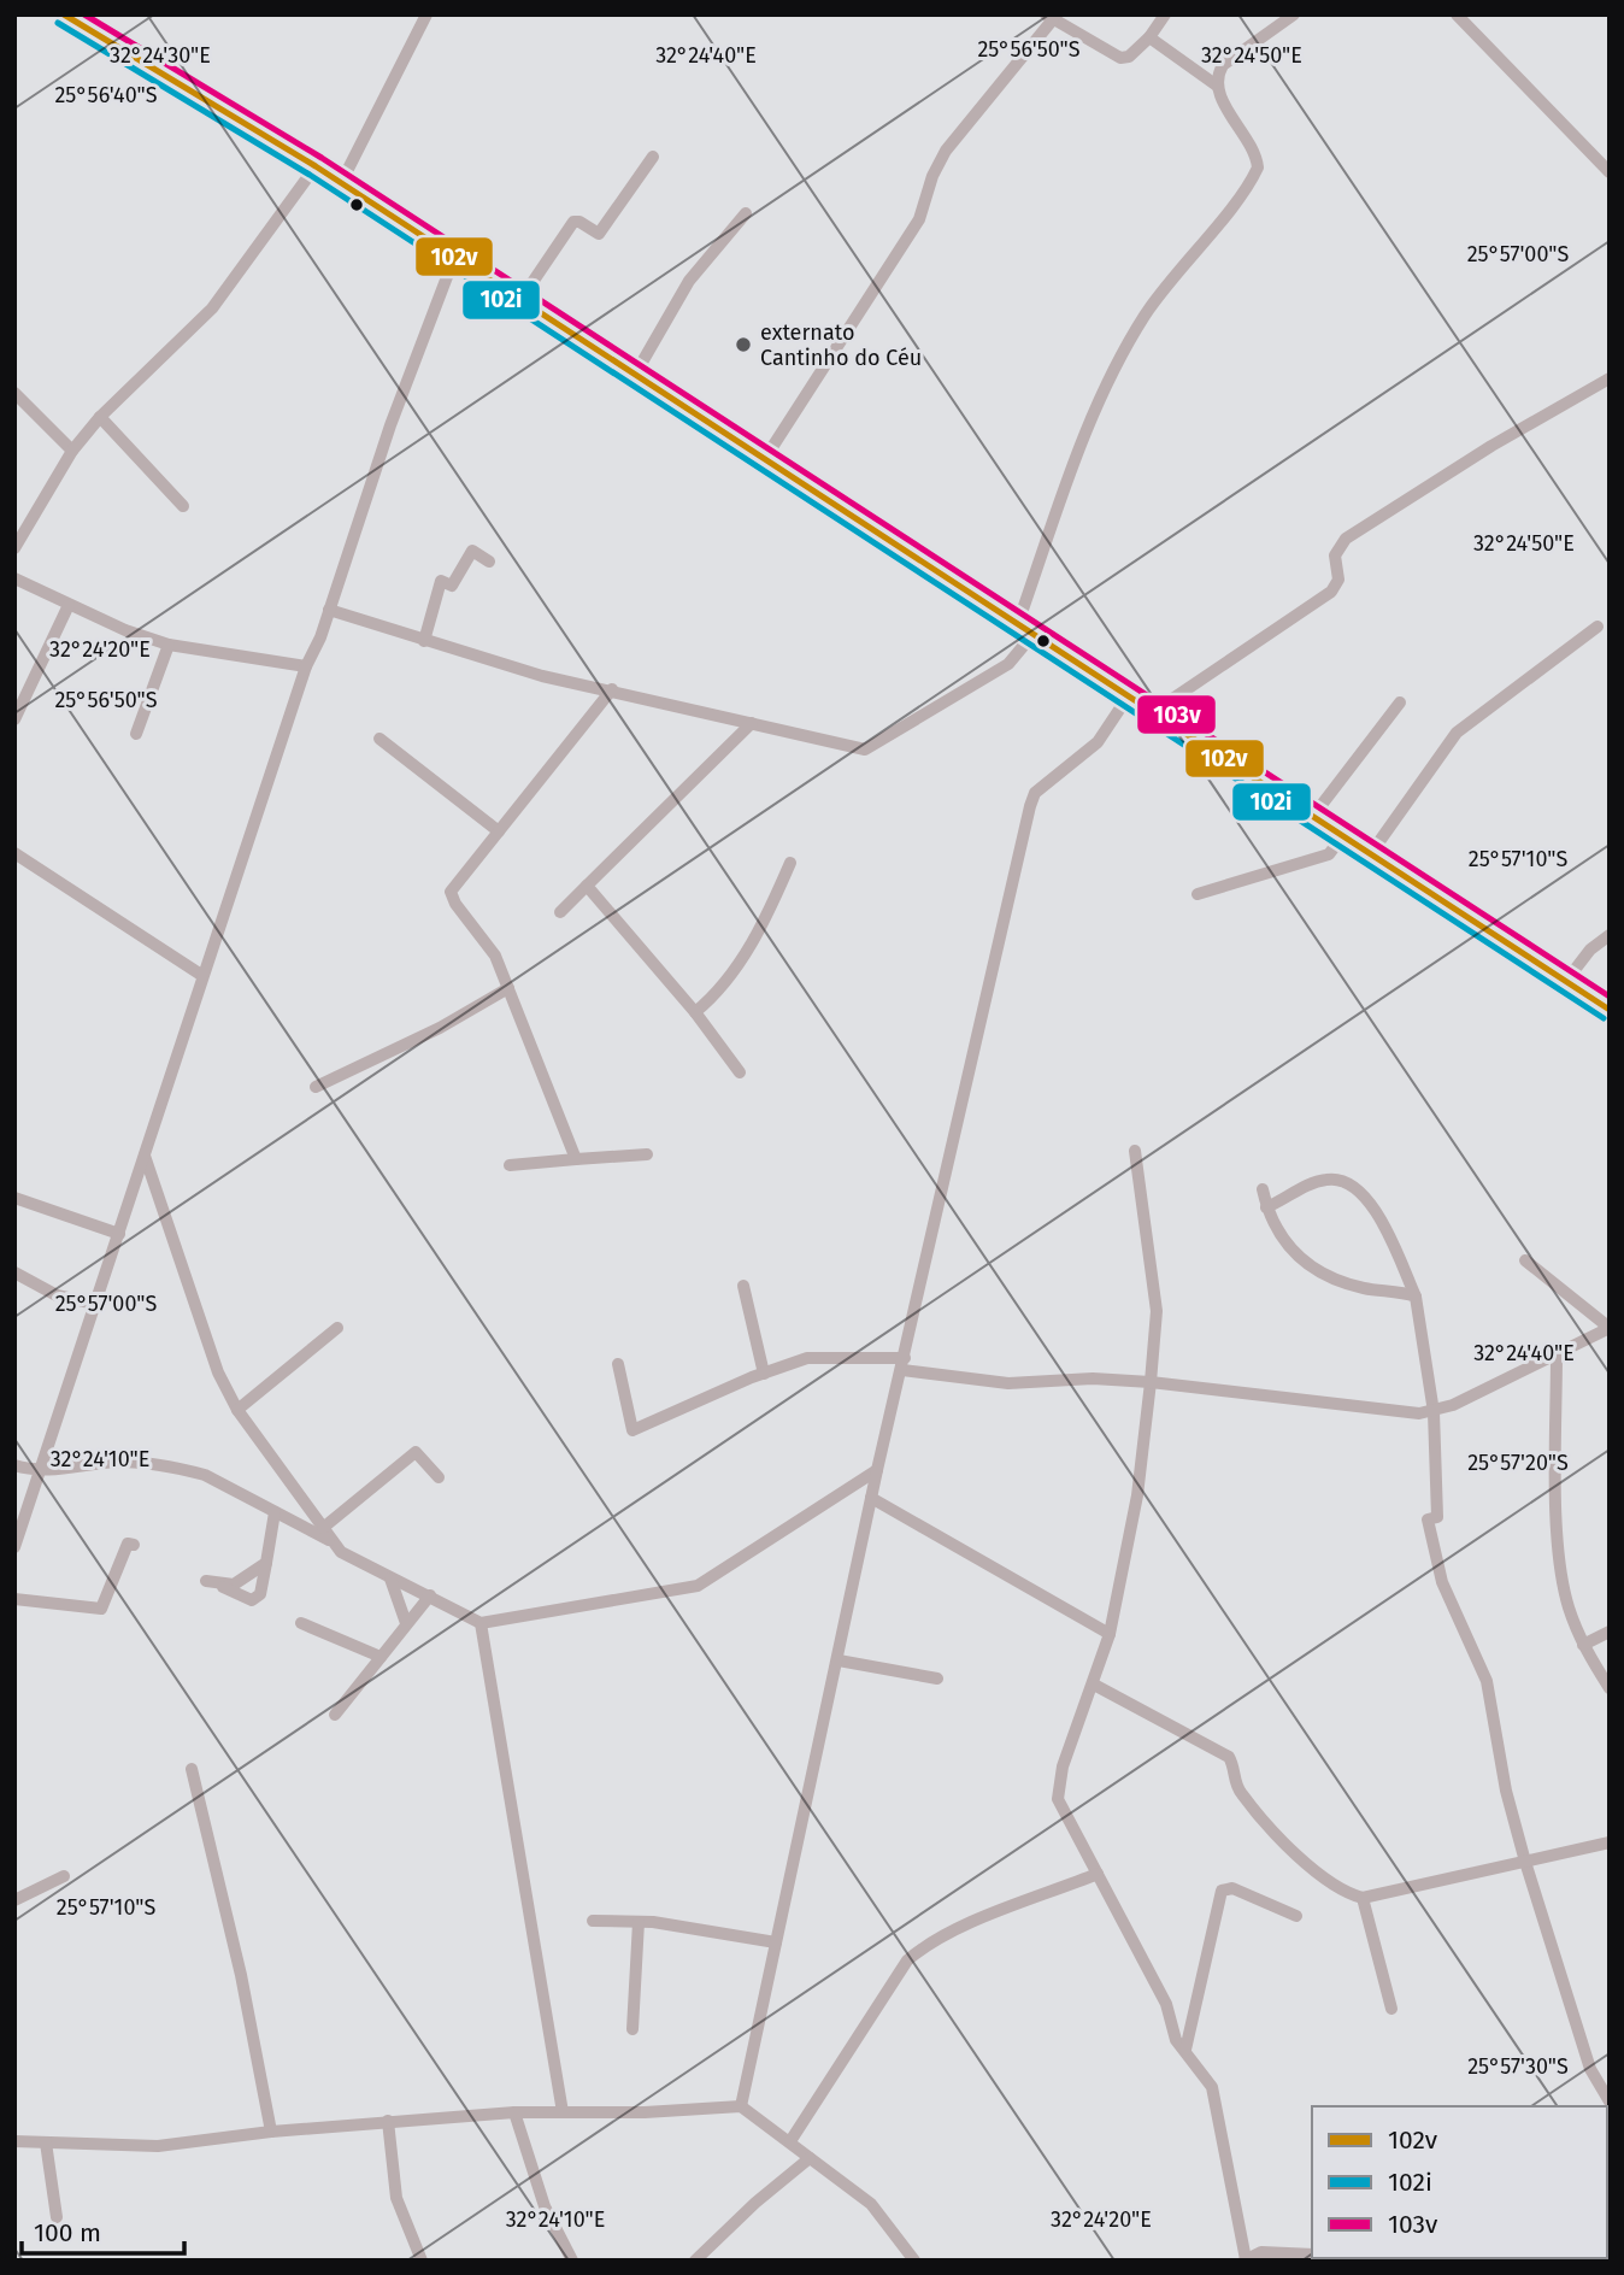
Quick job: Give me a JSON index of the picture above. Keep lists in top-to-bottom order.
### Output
{
  "places": ["externato Cantinho do Céu"],
  "lines": ["transit line 102v", "transit line 103v", "transit line 102i"],
  "legend": ["102v", "102i", "103v"],
  "scale_bar": "100 m",
  "coordinates": [
    "25°56'50\"S",
    "32°24'30\"E",
    "32°24'40\"E",
    "32°24'50\"E",
    "25°56'40\"S",
    "25°57'00\"S",
    "32°24'20\"E",
    "25°57'10\"S",
    "32°24'10\"E",
    "25°57'20\"S",
    "25°57'30\"S"
  ]
}
